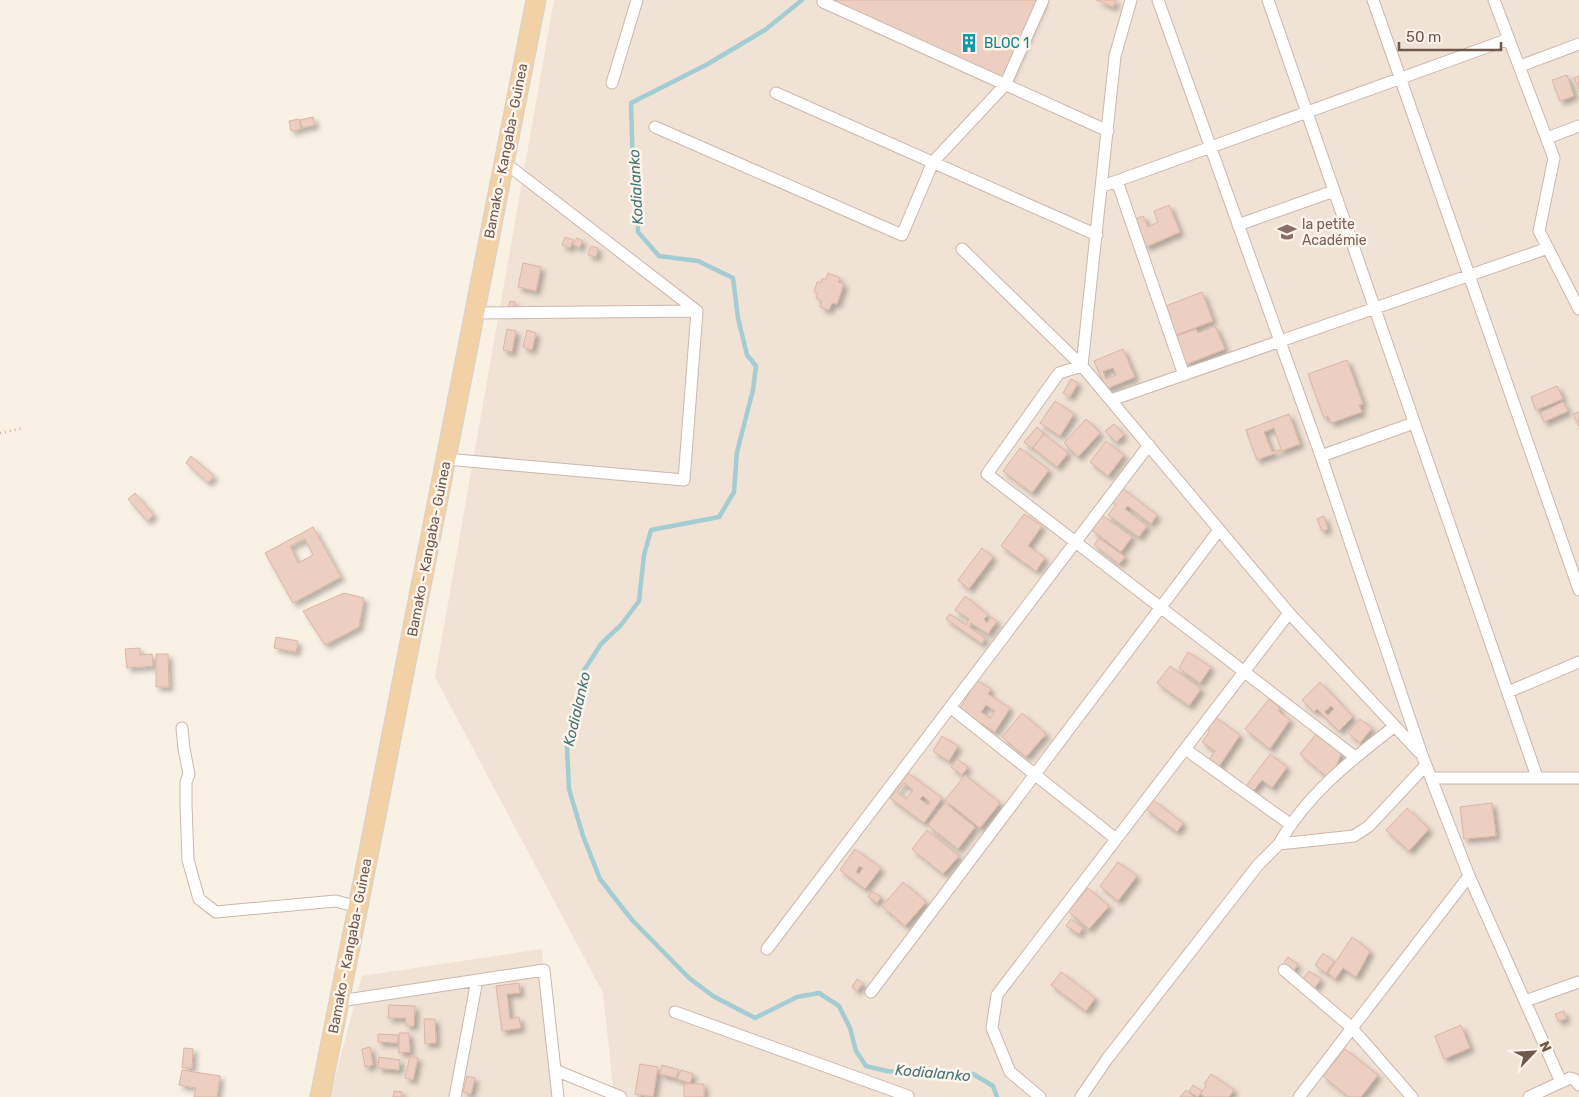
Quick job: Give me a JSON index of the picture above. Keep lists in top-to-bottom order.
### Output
{
  "streets": {
    "main road": ["Bamako - Kangaba- Guinea"]
  },
  "water": ["Kodialanko"],
  "places": {
    "building": ["BLOC 1"],
    "school or university": ["la petite Académie"]
  },
  "scale_bar": "50 m",
  "north": "top right"
}
